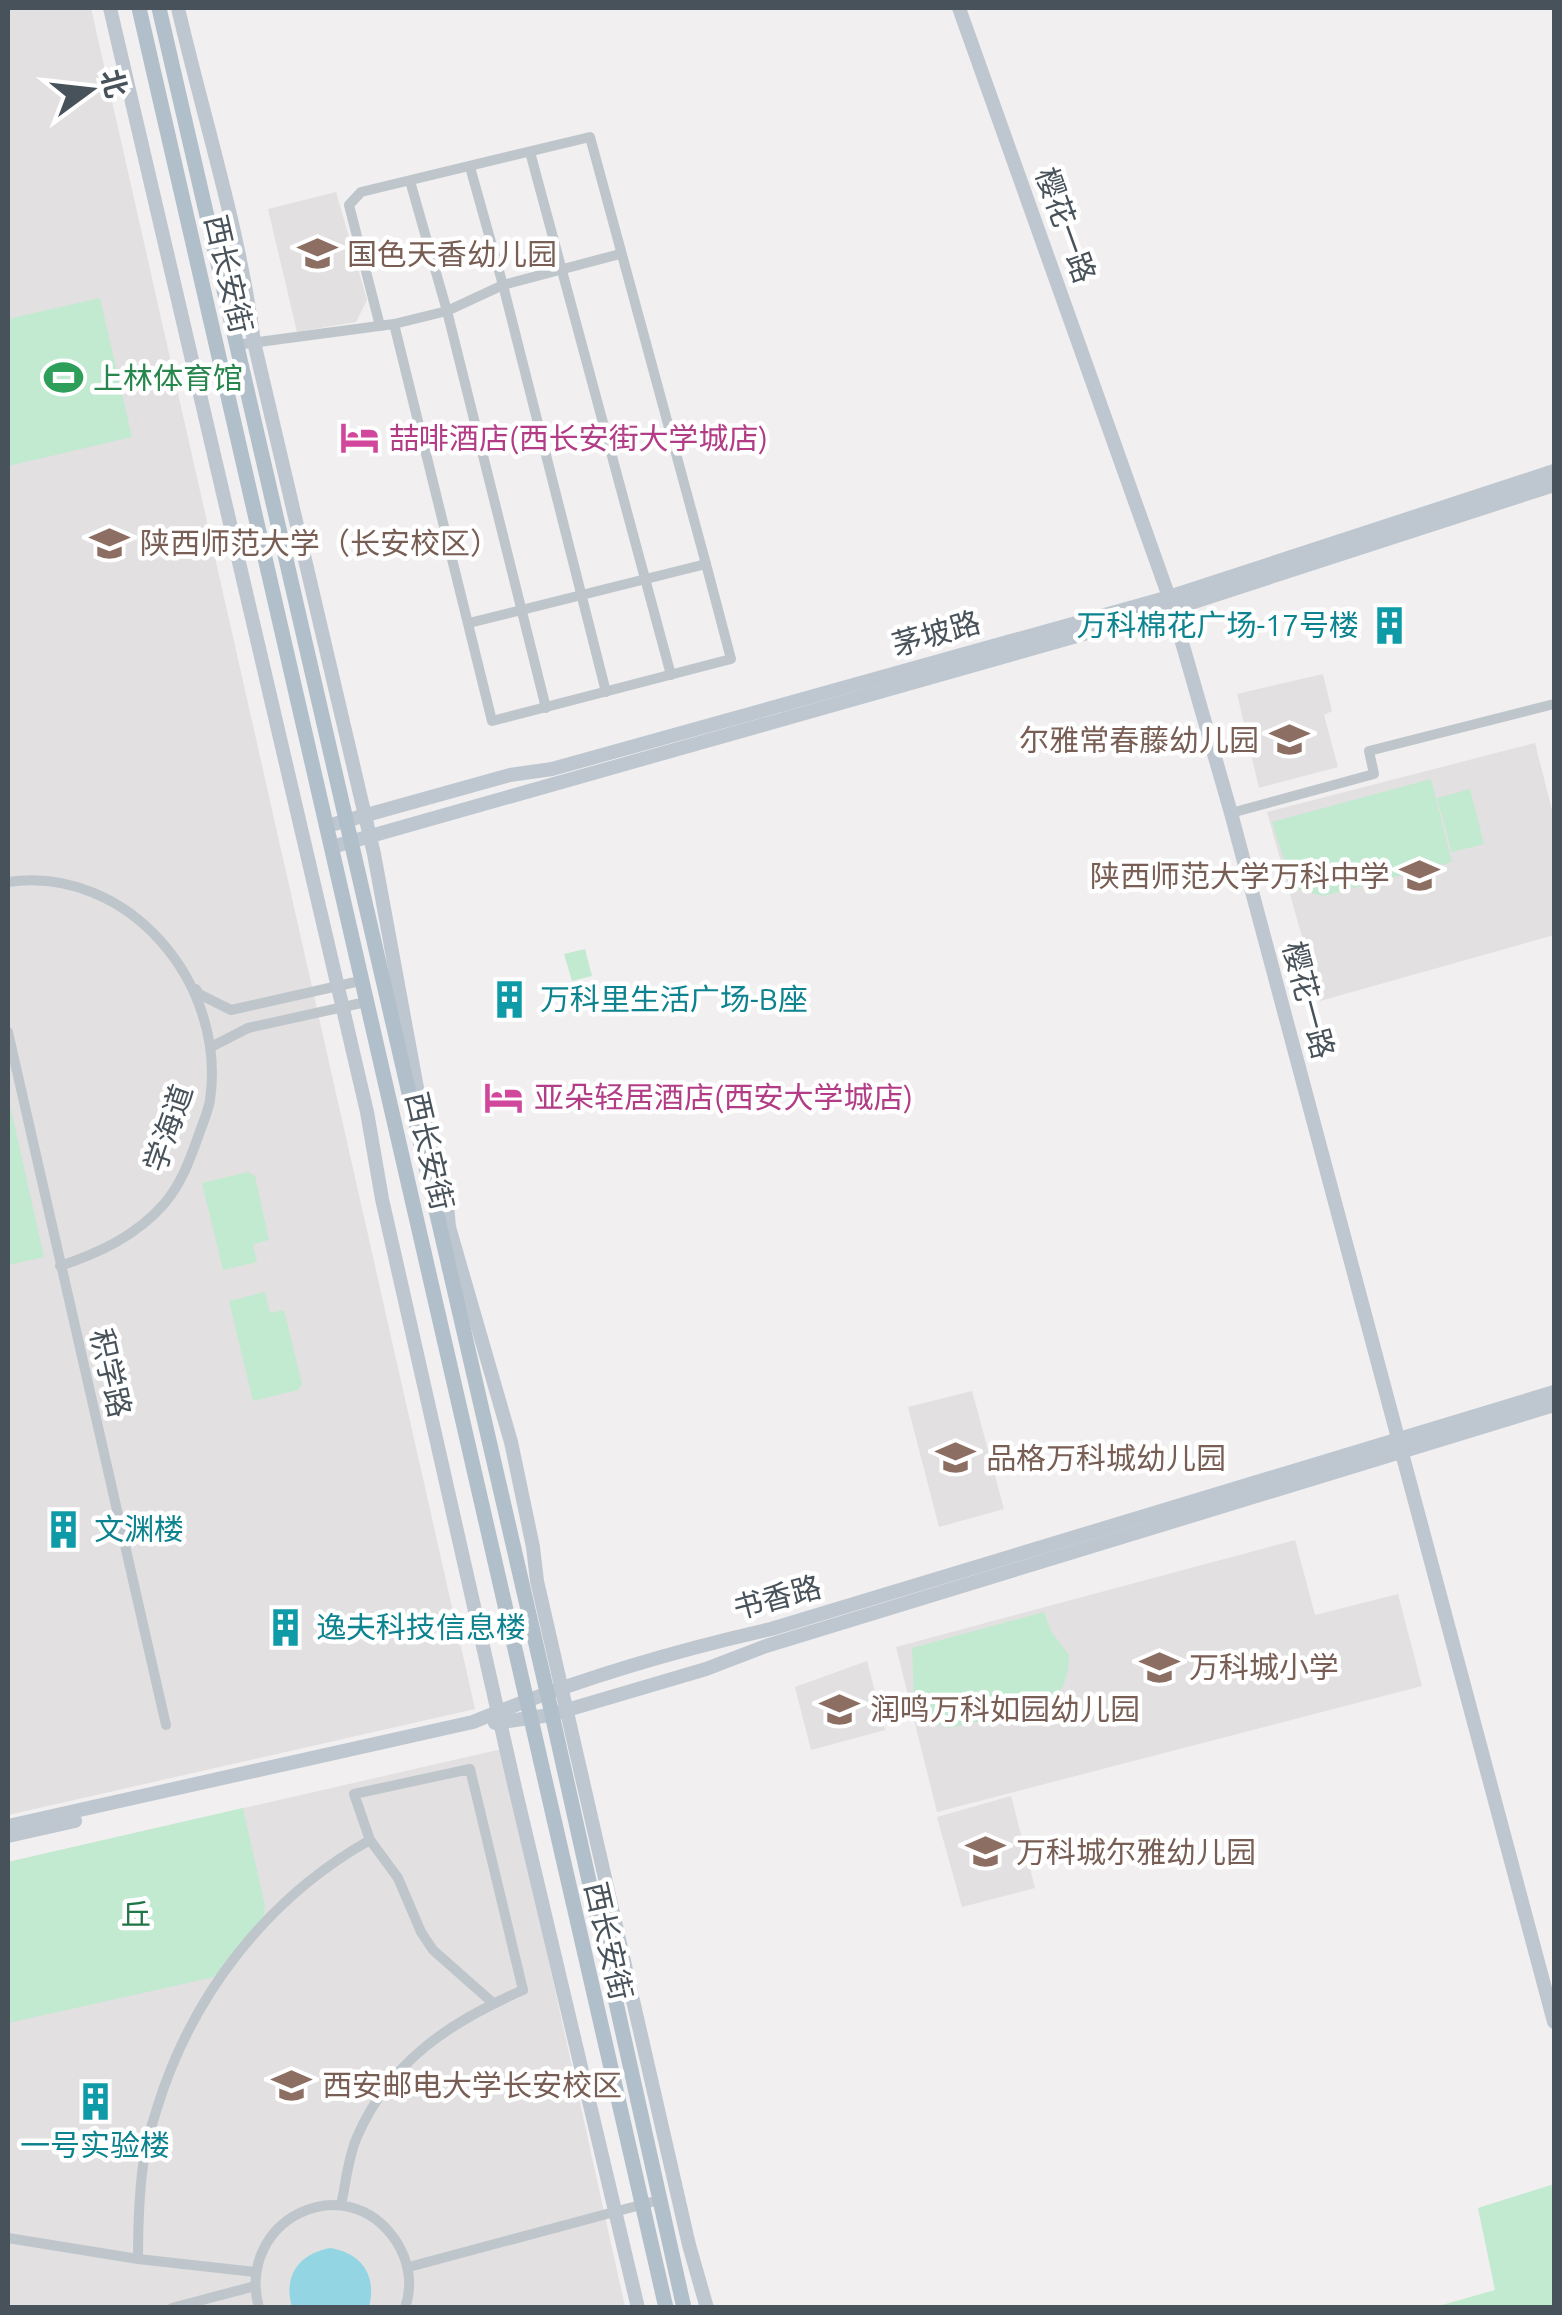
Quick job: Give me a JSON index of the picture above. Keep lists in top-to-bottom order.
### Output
{
  "streets": {
    "main road": ["西长安街"],
    "street": [
      "樱花一路",
      "茅坡路",
      "学海道",
      "积学路",
      "书香路"
    ]
  },
  "crossings": [
    ["樱花一路", "茅坡路"],
    ["樱花一路", "书香路"],
    ["西长安街", "茅坡路"],
    ["西长安街", "书香路"],
    ["学海道", "积学路"]
  ],
  "parks": ["丘"],
  "places": {
    "school or university": [
      "国色天香幼儿园",
      "陕西师范大学（长安校区）",
      "尔雅常春藤幼儿园",
      "陕西师范大学万科中学",
      "品格万科城幼儿园",
      "万科城小学",
      "润鸣万科如园幼儿园",
      "万科城尔雅幼儿园",
      "西安邮电大学长安校区"
    ],
    "sports": ["上林体育馆"],
    "hotel": ["喆啡酒店(西长安街大学城店)", "亚朵轻居酒店(西安大学城店)"],
    "building": [
      "万科棉花广场-17号楼",
      "万科里生活广场-B座",
      "文渊楼",
      "逸夫科技信息楼",
      "一号实验楼"
    ]
  },
  "north": "right"
}
